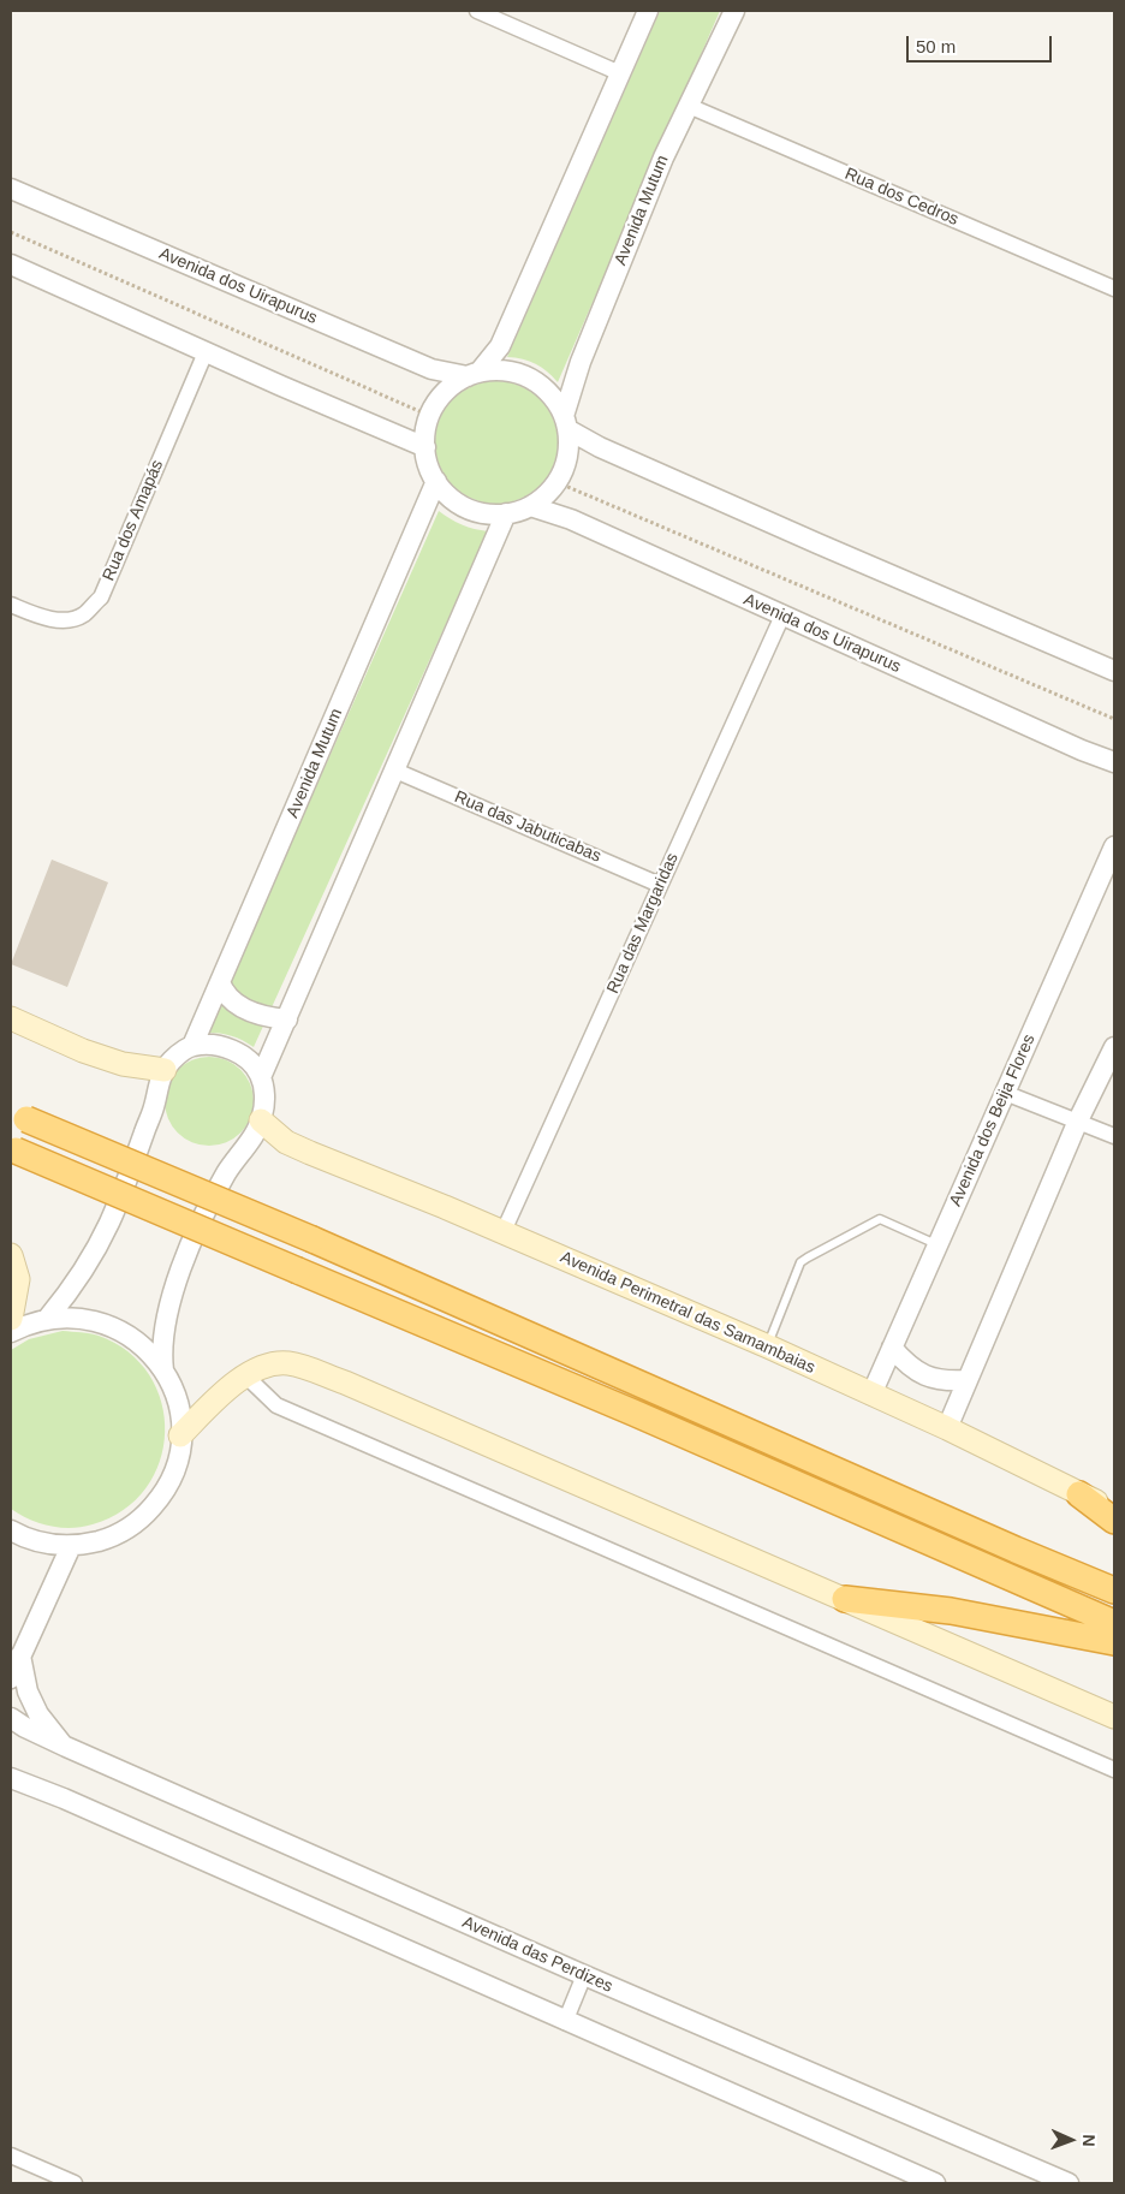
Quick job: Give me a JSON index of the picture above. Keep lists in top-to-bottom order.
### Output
{
  "streets": {
    "main road": ["Avenida Perimetral das Samambaias"],
    "street": [
      "Rua dos Cedros",
      "Avenida Mutum",
      "Avenida dos Uirapurus",
      "Rua dos Amapás",
      "Rua das Jabuticabas",
      "Rua das Margaridas",
      "Avenida dos Beija Flores",
      "Avenida das Perdizes"
    ]
  },
  "crossings": [
    ["Rua dos Cedros", "Avenida Mutum"],
    ["Avenida Mutum", "Avenida dos Uirapurus"],
    ["Avenida dos Uirapurus", "Rua das Margaridas"],
    ["Rua das Jabuticabas", "Rua das Margaridas"],
    ["Rua das Margaridas", "Avenida Perimetral das Samambaias"],
    ["Avenida dos Beija Flores", "Avenida Perimetral das Samambaias"]
  ],
  "scale_bar": "50 m",
  "north": "right"
}
